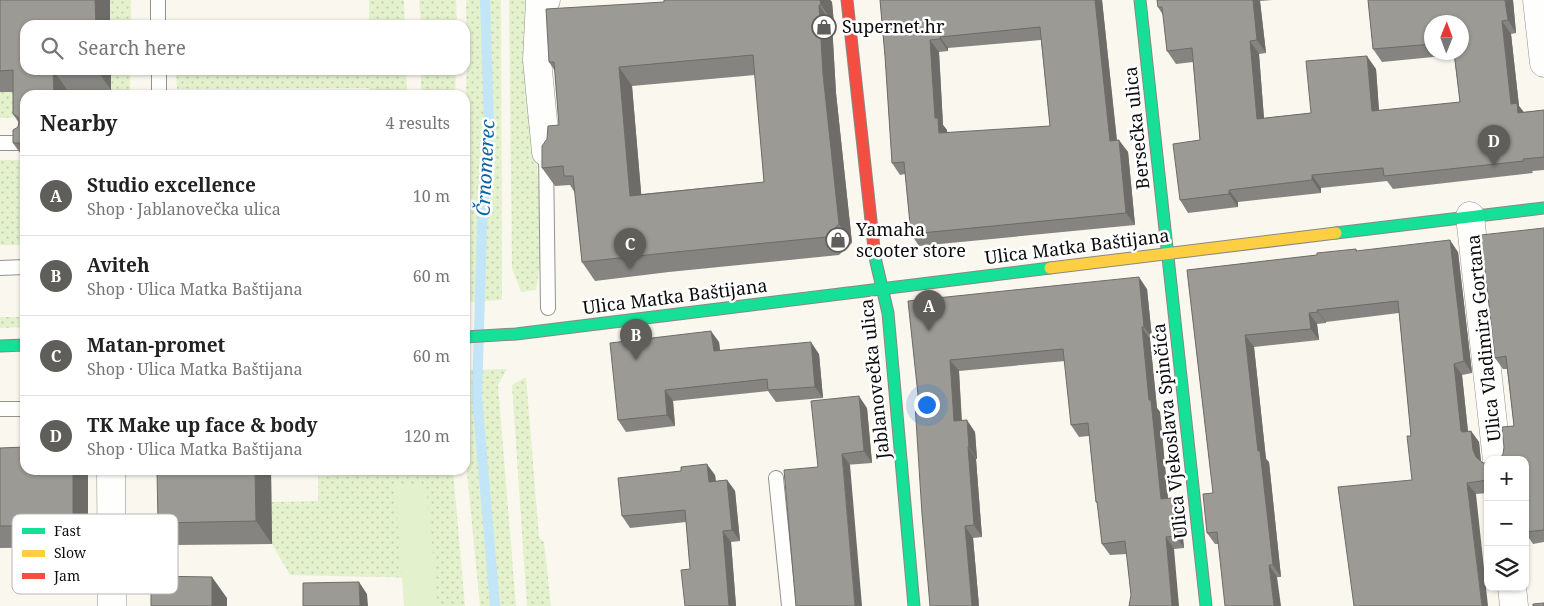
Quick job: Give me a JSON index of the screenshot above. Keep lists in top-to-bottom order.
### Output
{
  "streets": {
    "street": [
      "Bersečka ulica",
      "Ulica Matka Baštijana",
      "Ulica Vladimira Gortana",
      "Jablanovečka ulica",
      "Ulica Vjekoslava Spinčića"
    ]
  },
  "crossings": [
    ["Bersečka ulica", "Ulica Matka Baštijana"],
    ["Bersečka ulica", "Ulica Vjekoslava Spinčića"],
    ["Ulica Matka Baštijana", "Ulica Vladimira Gortana"],
    ["Ulica Matka Baštijana", "Jablanovečka ulica"],
    ["Ulica Matka Baštijana", "Ulica Vjekoslava Spinčića"]
  ],
  "water": ["Črnomerec"],
  "places": {
    "shop": ["Supernet.hr", "Yamaha scooter store"]
  },
  "legend": ["Fast", "Slow", "Jam"],
  "north": "top",
  "page": {
    "search": "Search here",
    "heading": ["Nearby", "4 results"],
    "pins": [
      "D",
      "C",
      "A",
      "B"
    ],
    "list": [
      {
        "mark": "A",
        "name": "Studio excellence",
        "note": "Shop · Jablanovečka ulica",
        "value": "10 m"
      },
      {
        "mark": "B",
        "name": "Aviteh",
        "note": "Shop · Ulica Matka Baštijana",
        "value": "60 m"
      },
      {
        "mark": "C",
        "name": "Matan-promet",
        "note": "Shop · Ulica Matka Baštijana",
        "value": "60 m"
      },
      {
        "mark": "D",
        "name": "TK Make up face & body",
        "note": "Shop · Ulica Matka Baštijana",
        "value": "120 m"
      }
    ],
    "map_buttons": ["+", "−"]
  }
}
